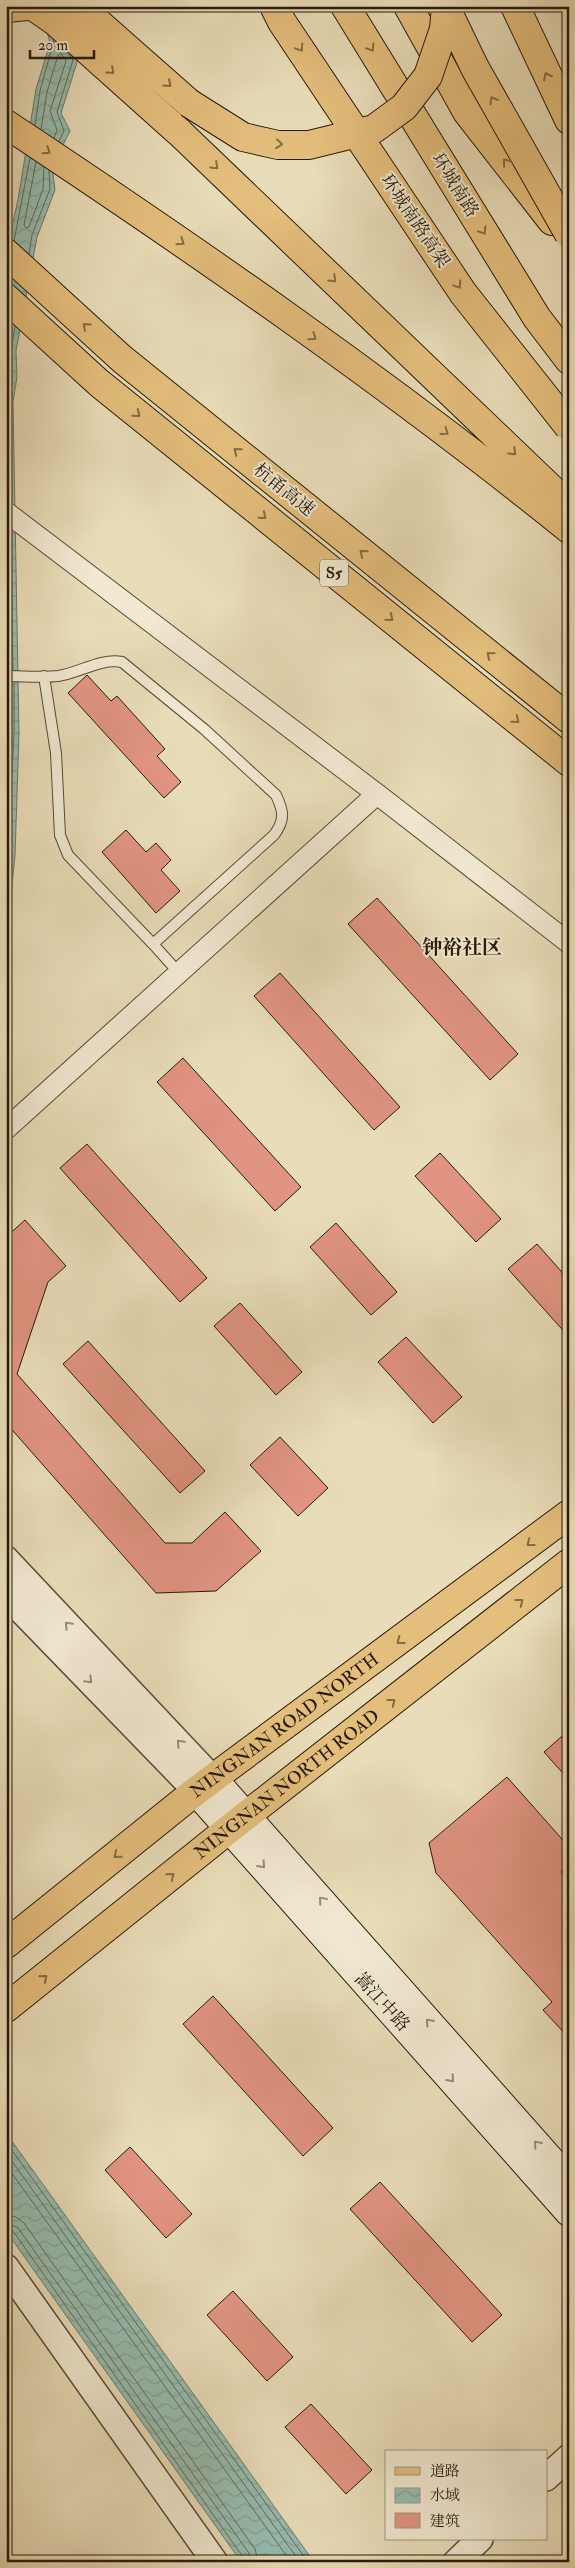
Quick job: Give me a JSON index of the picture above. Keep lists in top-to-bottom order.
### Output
{
  "streets": {
    "main road": [
      "环城南路",
      "环城南路高架",
      "杭甬高速",
      "S5",
      "NINGNAN ROAD NORTH",
      "NINGNAN NORTH ROAD",
      "嵩江中路"
    ]
  },
  "crossings": [
    ["NINGNAN ROAD NORTH", "嵩江中路"],
    ["NINGNAN NORTH ROAD", "嵩江中路"]
  ],
  "one_way": ["NINGNAN ROAD NORTH", "NINGNAN NORTH ROAD"],
  "districts": ["钟裕社区"],
  "legend": ["道路", "水域", "建筑"],
  "scale_bar": "20 m"
}
